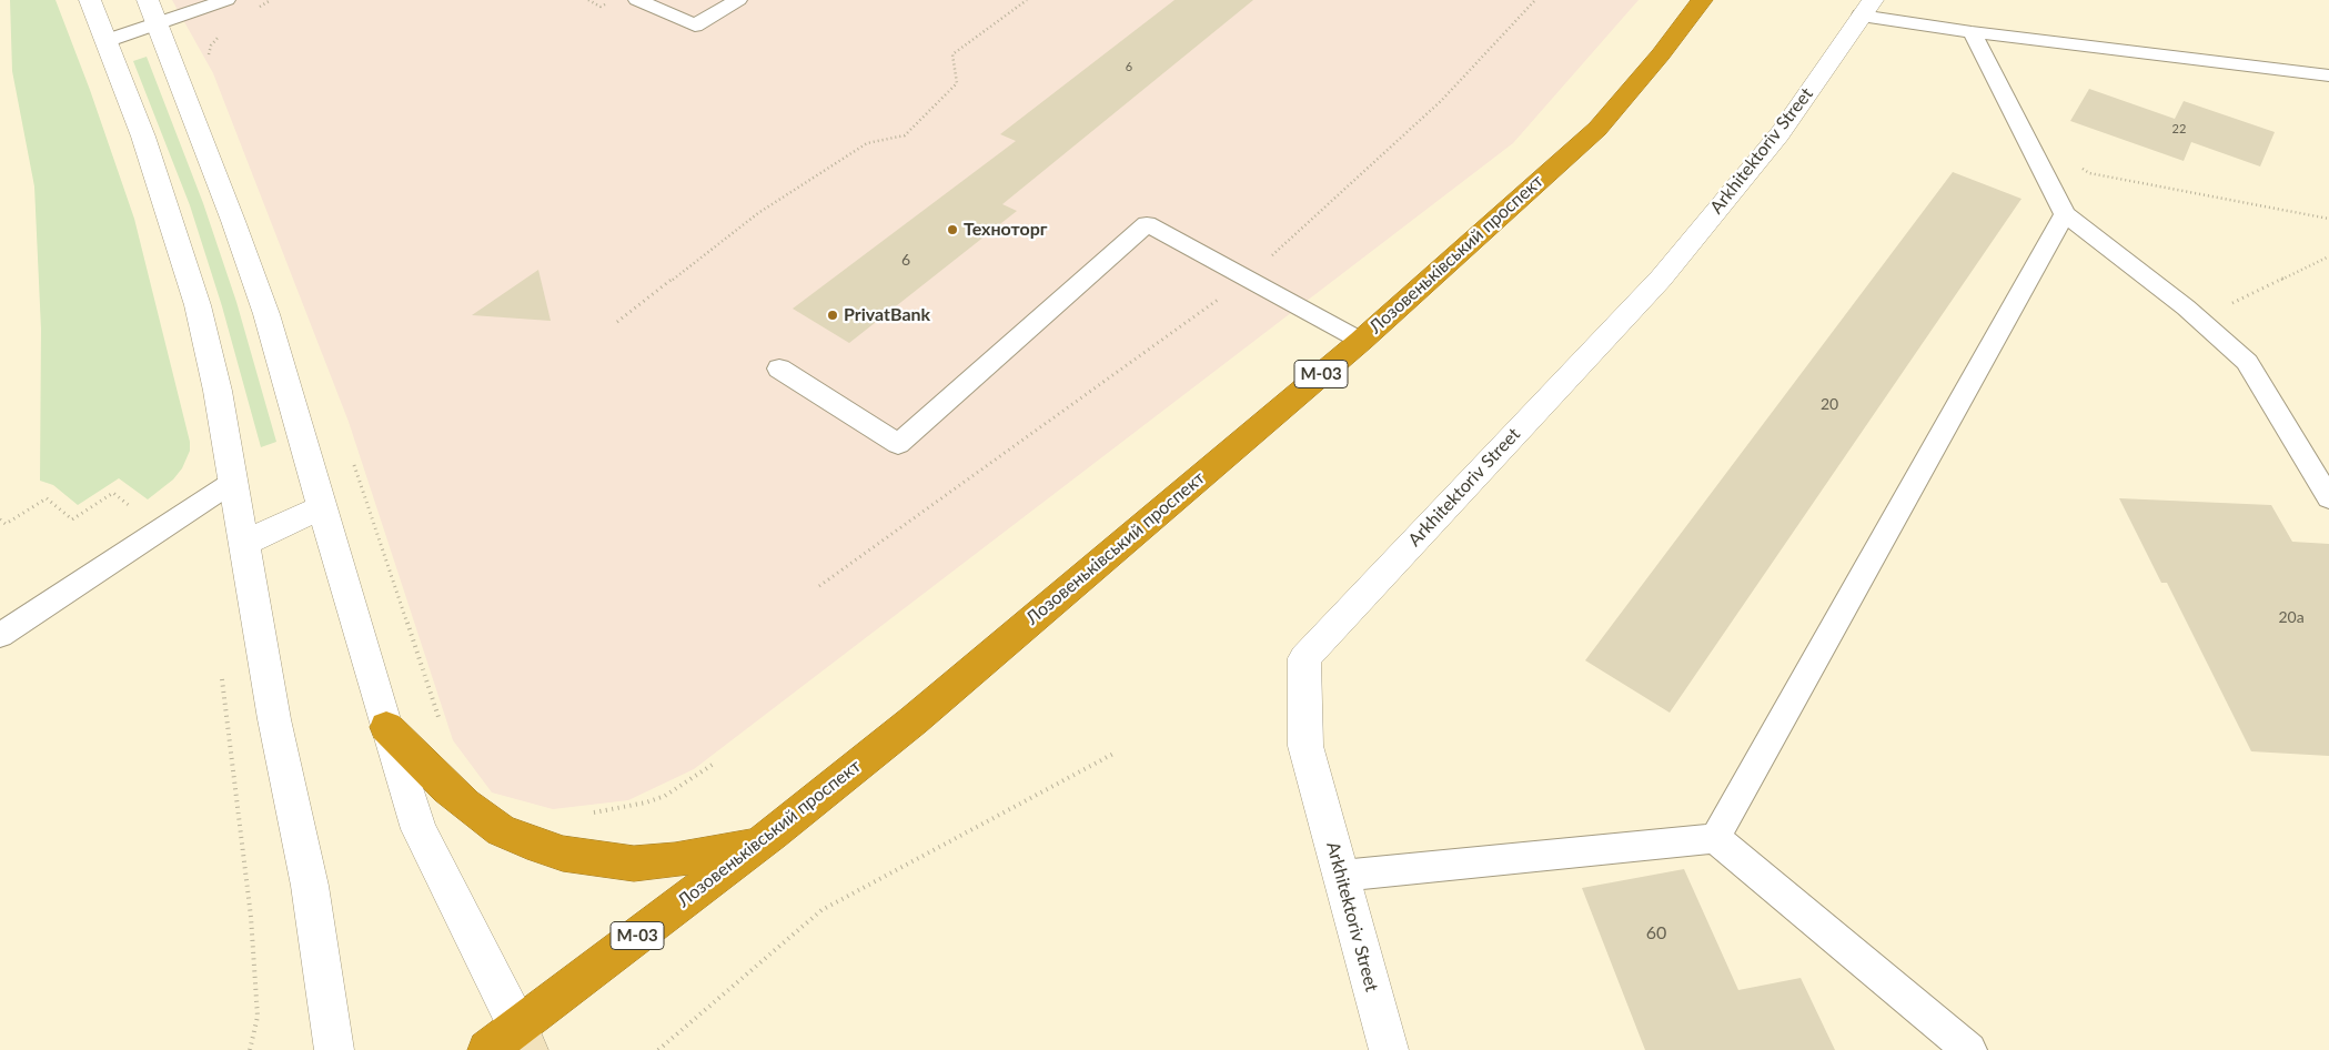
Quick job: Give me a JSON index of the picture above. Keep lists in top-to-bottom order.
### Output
{
  "streets": {
    "highway": ["Лозовеньківський проспект", "М-03"],
    "street": ["Arkhitektoriv Street"]
  },
  "places": ["Техноторг", "PrivatBank"],
  "house_numbers": [
    "6",
    "22",
    "6",
    "20",
    "20а",
    "60"
  ]
}
